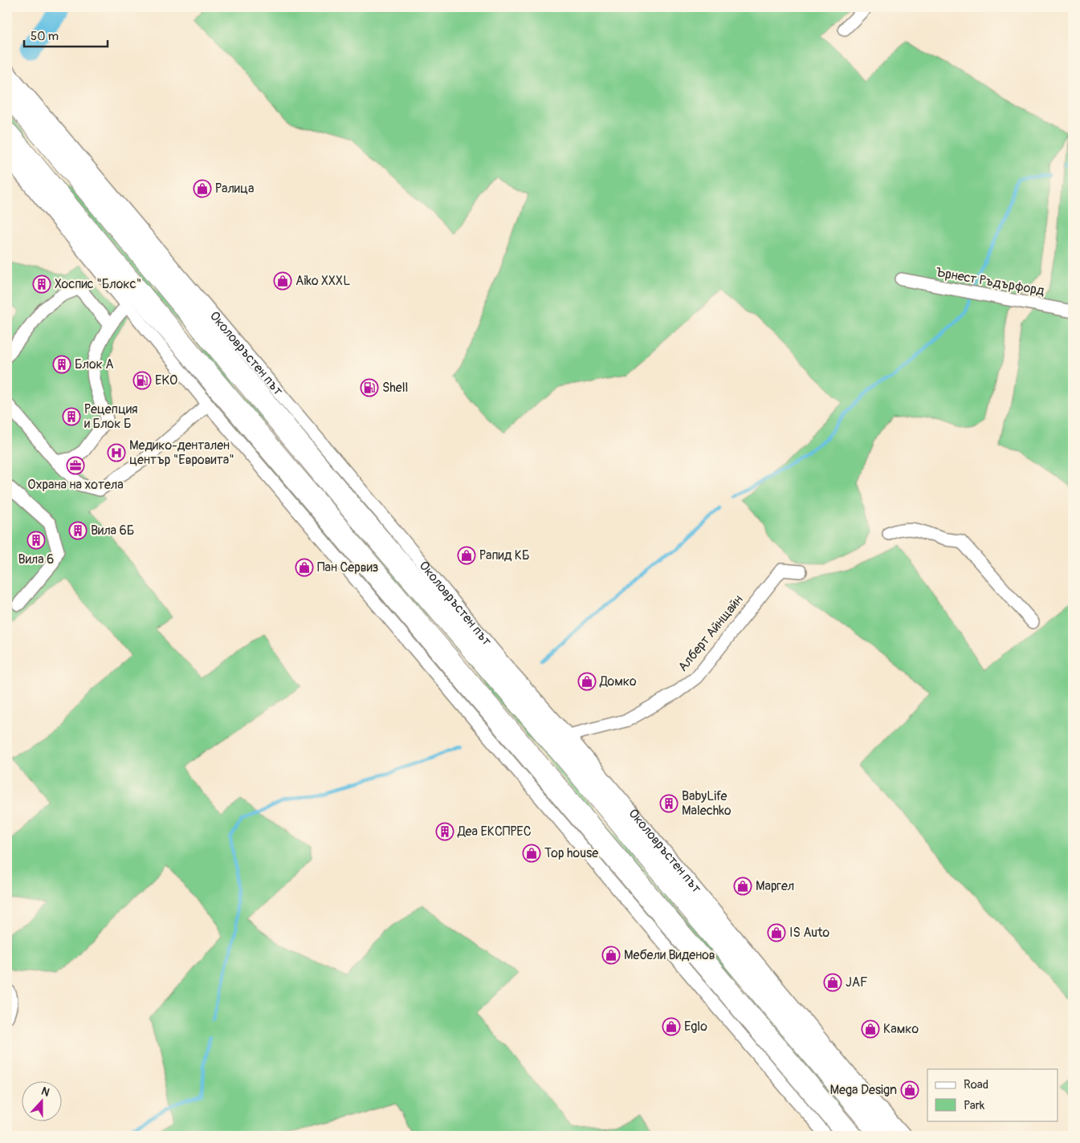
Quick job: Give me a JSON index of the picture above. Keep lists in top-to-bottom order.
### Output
{
  "streets": {
    "highway": ["Околовръстен път"],
    "street": ["Ърнест Ръдърфорд", "Алберт Айнщайн"]
  },
  "crossings": [
    ["Околовръстен път", "Алберт Айнщайн"]
  ],
  "places": {
    "shop": [
      "Ралица",
      "Aiko XXXL",
      "Рапид КБ",
      "Пан Сервиз",
      "Домко",
      "Top house",
      "Маргел",
      "IS Auto",
      "Мебели Виденов",
      "JAF",
      "Eglo",
      "Камко",
      "Mega Design"
    ],
    "building": [
      "Хоспис \"Блокс\"",
      "Блок А",
      "Рецепция и Блок Б",
      "Вила 6Б",
      "Вила 6",
      "BabyLife Malechko",
      "Деа ЕКСПРЕС"
    ],
    "fuel station": ["EKO", "Shell"],
    "hospital": ["Медико-дентален център \"Евровита\""],
    "office": ["Охрана на хотела"]
  },
  "legend": ["Road", "Park"],
  "scale_bar": "50 m",
  "north": "top"
}
